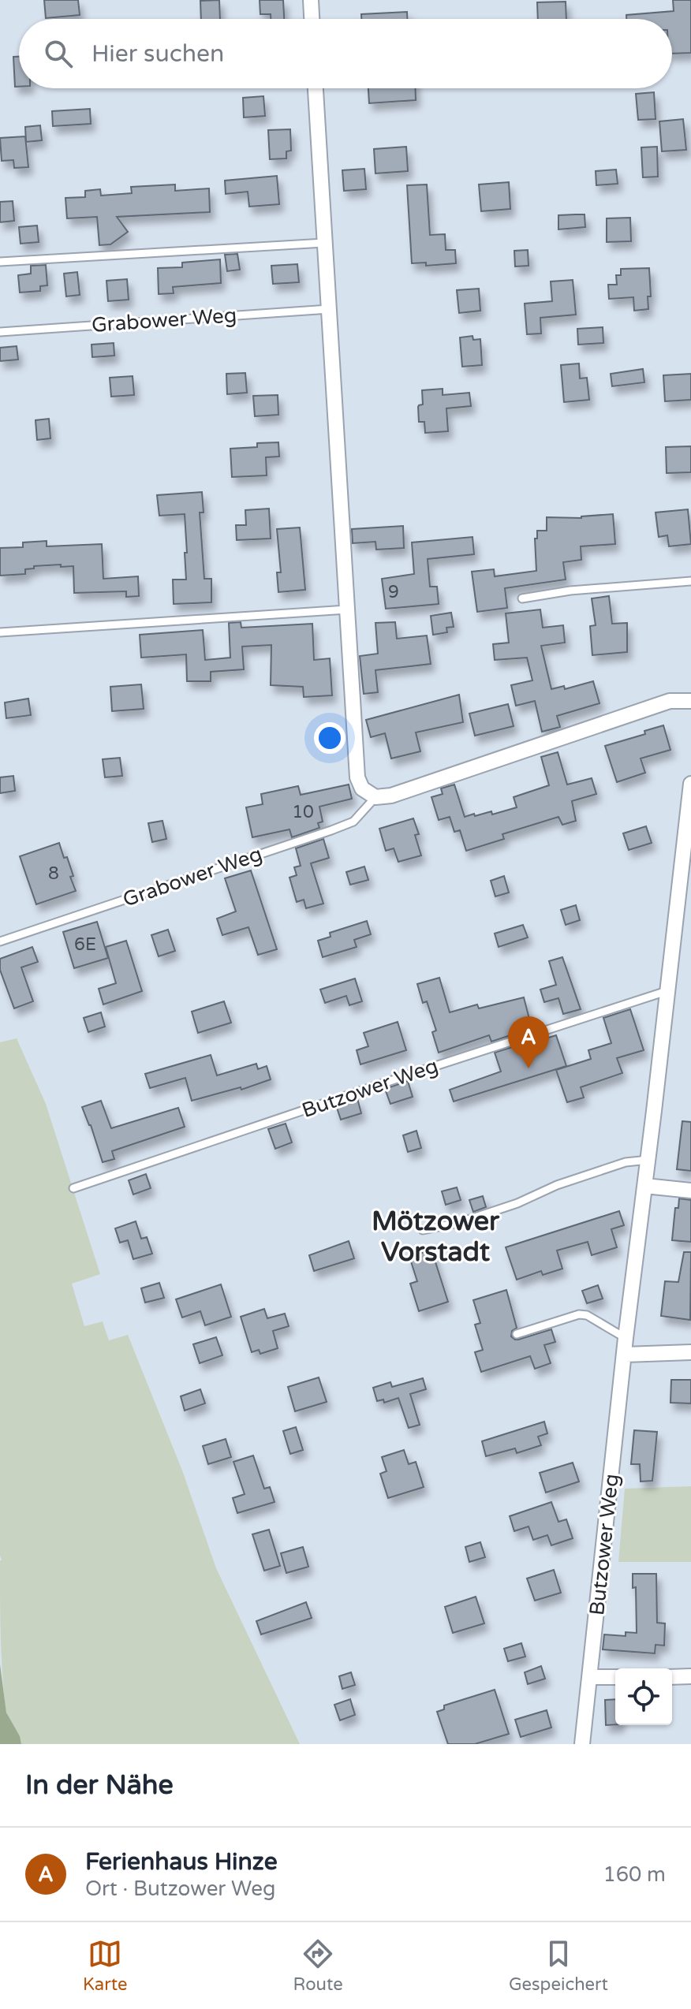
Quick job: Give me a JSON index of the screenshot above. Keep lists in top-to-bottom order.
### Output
{
  "streets": {
    "street": ["Butzower Weg"],
    "lane": ["Grabower Weg"]
  },
  "districts": ["Mötzower Vorstadt"],
  "house_numbers": [
    "9",
    "10",
    "8",
    "6E"
  ],
  "page": {
    "search": "Hier suchen",
    "pins": "A",
    "heading": "In der Nähe",
    "list": [
      {
        "mark": "A",
        "name": "Ferienhaus Hinze",
        "note": "Ort · Butzower Weg",
        "value": "160 m"
      }
    ],
    "nav": ["Karte", "Route", "Gespeichert"]
  }
}
